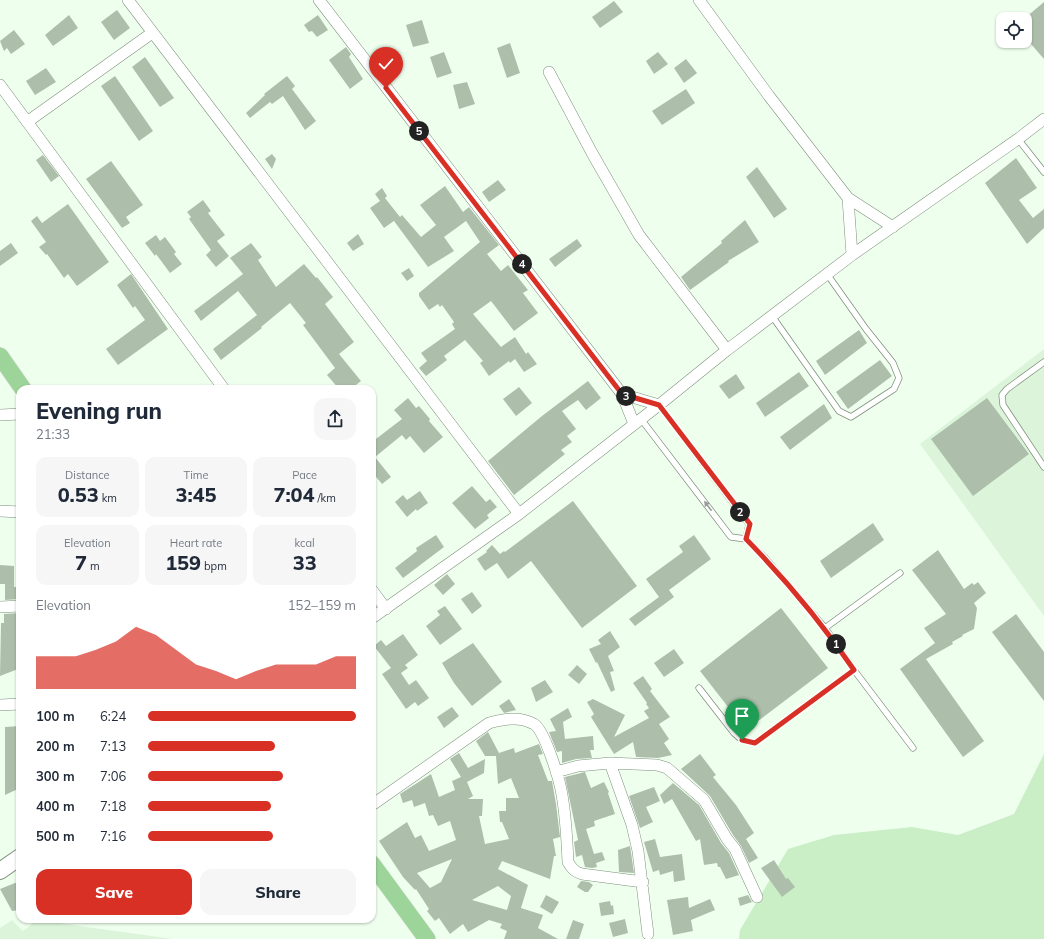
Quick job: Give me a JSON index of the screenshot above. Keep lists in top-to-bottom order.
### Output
{
  "page": {
    "pins": [
      "5",
      "4",
      "3",
      "2",
      "1"
    ],
    "heading": ["Evening run", "21:33"],
    "stats": [
      ["Distance", "0.53 km"],
      ["Time", "3:45"],
      ["Pace", "7:04 /km"],
      ["Elevation", "7 m"],
      ["Heart rate", "159 bpm"],
      ["kcal", "33"]
    ],
    "chart": ["Elevation", "152–159 m"],
    "list": [
      {
        "name": "100 m",
        "note": "6:24"
      },
      {
        "name": "200 m",
        "note": "7:13"
      },
      {
        "name": "300 m",
        "note": "7:06"
      },
      {
        "name": "400 m",
        "note": "7:18"
      },
      {
        "name": "500 m",
        "note": "7:16"
      }
    ],
    "buttons": ["Save", "Share"]
  }
}
